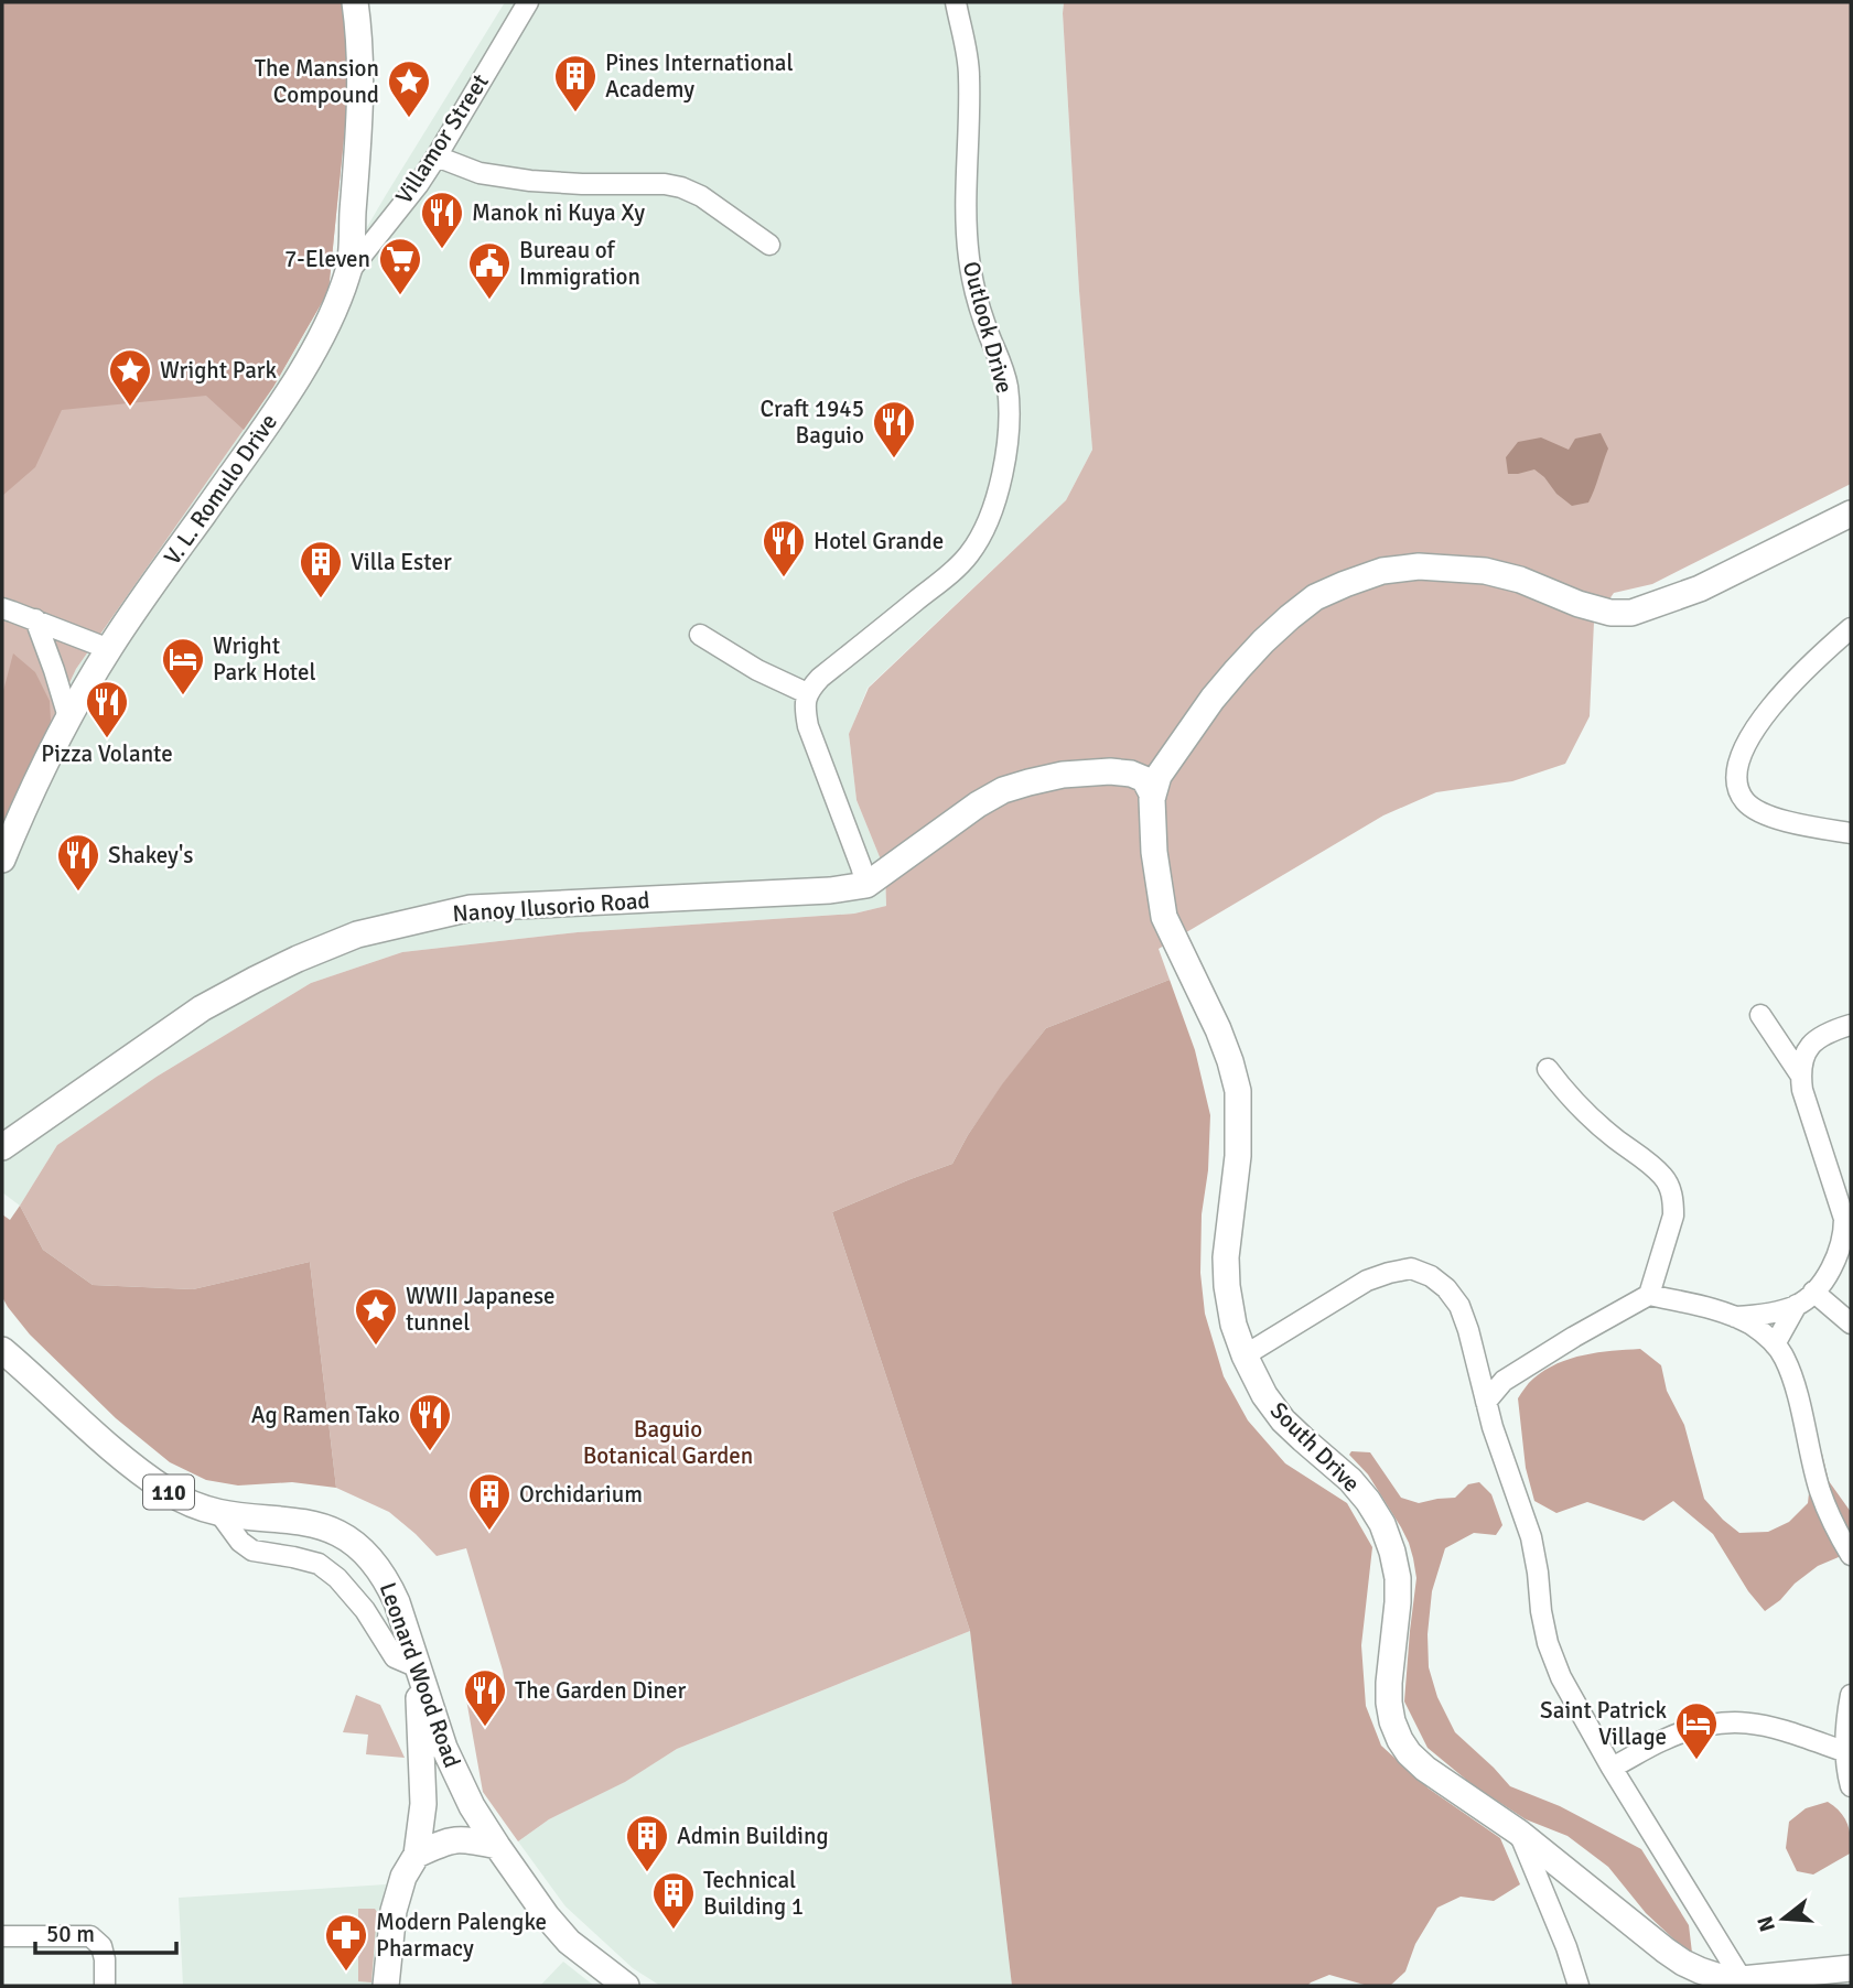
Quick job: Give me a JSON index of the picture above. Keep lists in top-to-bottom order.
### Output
{
  "streets": {
    "main road": [
      "V. L. Romulo Drive",
      "Nanoy Ilusorio Road",
      "South Drive",
      "110",
      "Leonard Wood Road"
    ],
    "street": ["Villamor Street", "Outlook Drive"]
  },
  "crossings": [
    ["Villamor Street", "V. L. Romulo Drive"],
    ["Nanoy Ilusorio Road", "South Drive"]
  ],
  "parks": ["Baguio Botanical Garden"],
  "places": {
    "building": [
      "Pines International Academy",
      "Villa Ester",
      "Orchidarium",
      "Admin Building",
      "Technical Building 1"
    ],
    "place": ["The Mansion Compound", "Wright Park", "WWII Japanese tunnel"],
    "restaurant": [
      "Manok ni Kuya Xy",
      "Craft 1945 Baguio",
      "Hotel Grande",
      "Pizza Volante",
      "Shakey's",
      "Ag Ramen Tako",
      "The Garden Diner"
    ],
    "supermarket": ["7-Eleven"],
    "public building": ["Bureau of Immigration"],
    "hotel": ["Wright Park Hotel", "Saint Patrick Village"],
    "pharmacy": ["Modern Palengke Pharmacy"]
  },
  "scale_bar": "50 m",
  "north": "left"
}
